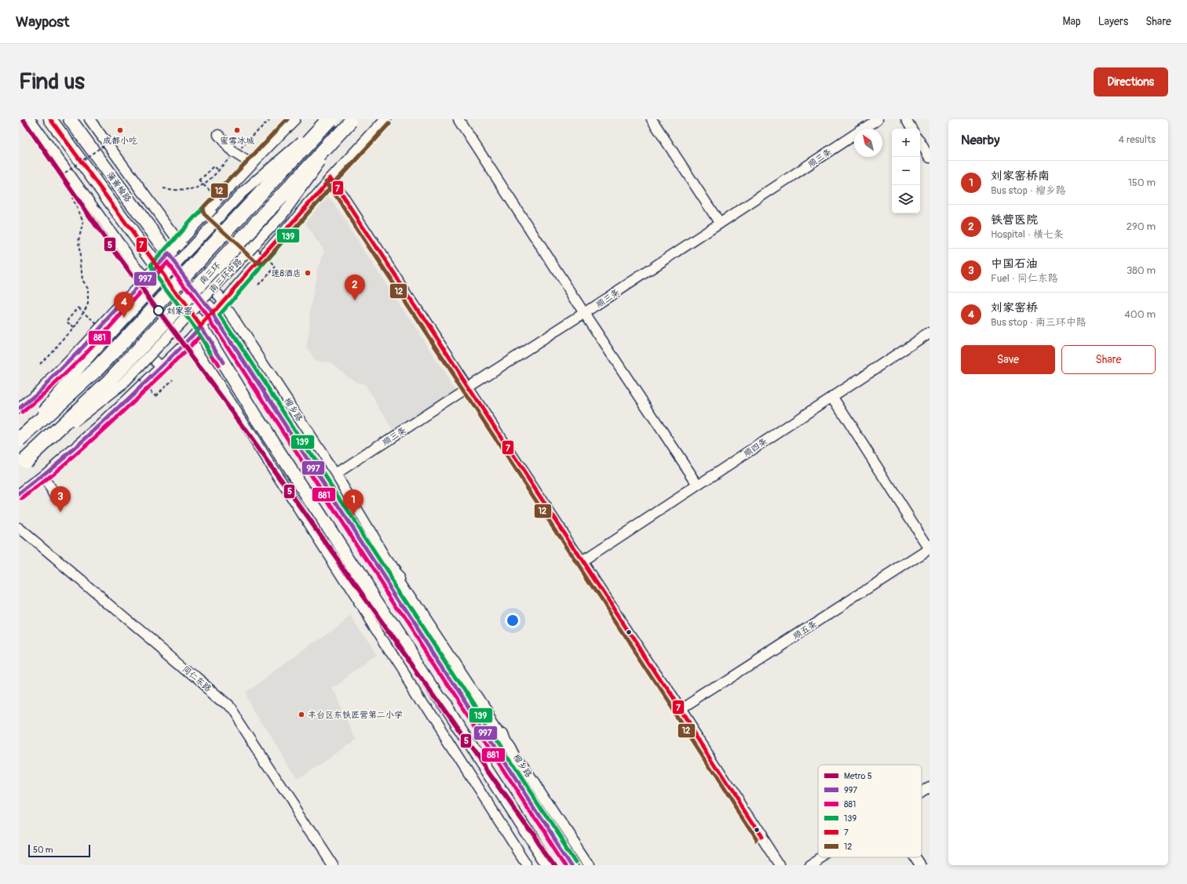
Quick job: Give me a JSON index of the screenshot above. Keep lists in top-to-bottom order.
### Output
{
  "streets": {
    "highway": ["南三环"],
    "main road": ["蒲黄榆路", "榴乡路"],
    "street": [
      "顺三条",
      "顺四条",
      "顺五条",
      "同仁东路"
    ]
  },
  "crossings": [
    ["顺三条", "榴乡路"],
    ["蒲黄榆路", "榴乡路"]
  ],
  "places": [
    "成都小吃",
    "蜜雪冰城",
    "速8酒店",
    "刘家窑",
    "丰台区东铁匠营第二小学"
  ],
  "lines": [
    "metro line 5",
    "transit line 139",
    "transit line 7",
    "transit line 12",
    "transit line 997",
    "transit line 881"
  ],
  "legend": [
    "Metro 5",
    "997",
    "881",
    "139",
    "7",
    "12"
  ],
  "scale_bar": "50 m",
  "north": "top left",
  "page": {
    "header": "Waypost",
    "nav": ["Map", "Layers", "Share"],
    "buttons": [
      "Directions",
      ["Save", "Share"]
    ],
    "title": "Find us",
    "heading": ["Nearby", "4 results"],
    "map_buttons": ["+", "−"],
    "list": [
      {
        "mark": "1",
        "name": "刘家窑桥南",
        "note": "Bus stop · 榴乡路",
        "value": "150 m"
      },
      {
        "mark": "2",
        "name": "铁营医院",
        "note": "Hospital · 横七条",
        "value": "290 m"
      },
      {
        "mark": "3",
        "name": "中国石油",
        "note": "Fuel · 同仁东路",
        "value": "380 m"
      },
      {
        "mark": "4",
        "name": "刘家窑桥",
        "note": "Bus stop · 南三环中路",
        "value": "400 m"
      }
    ],
    "pins": [
      "2",
      "4",
      "3",
      "1"
    ],
    "scale": "50 m"
  }
}
